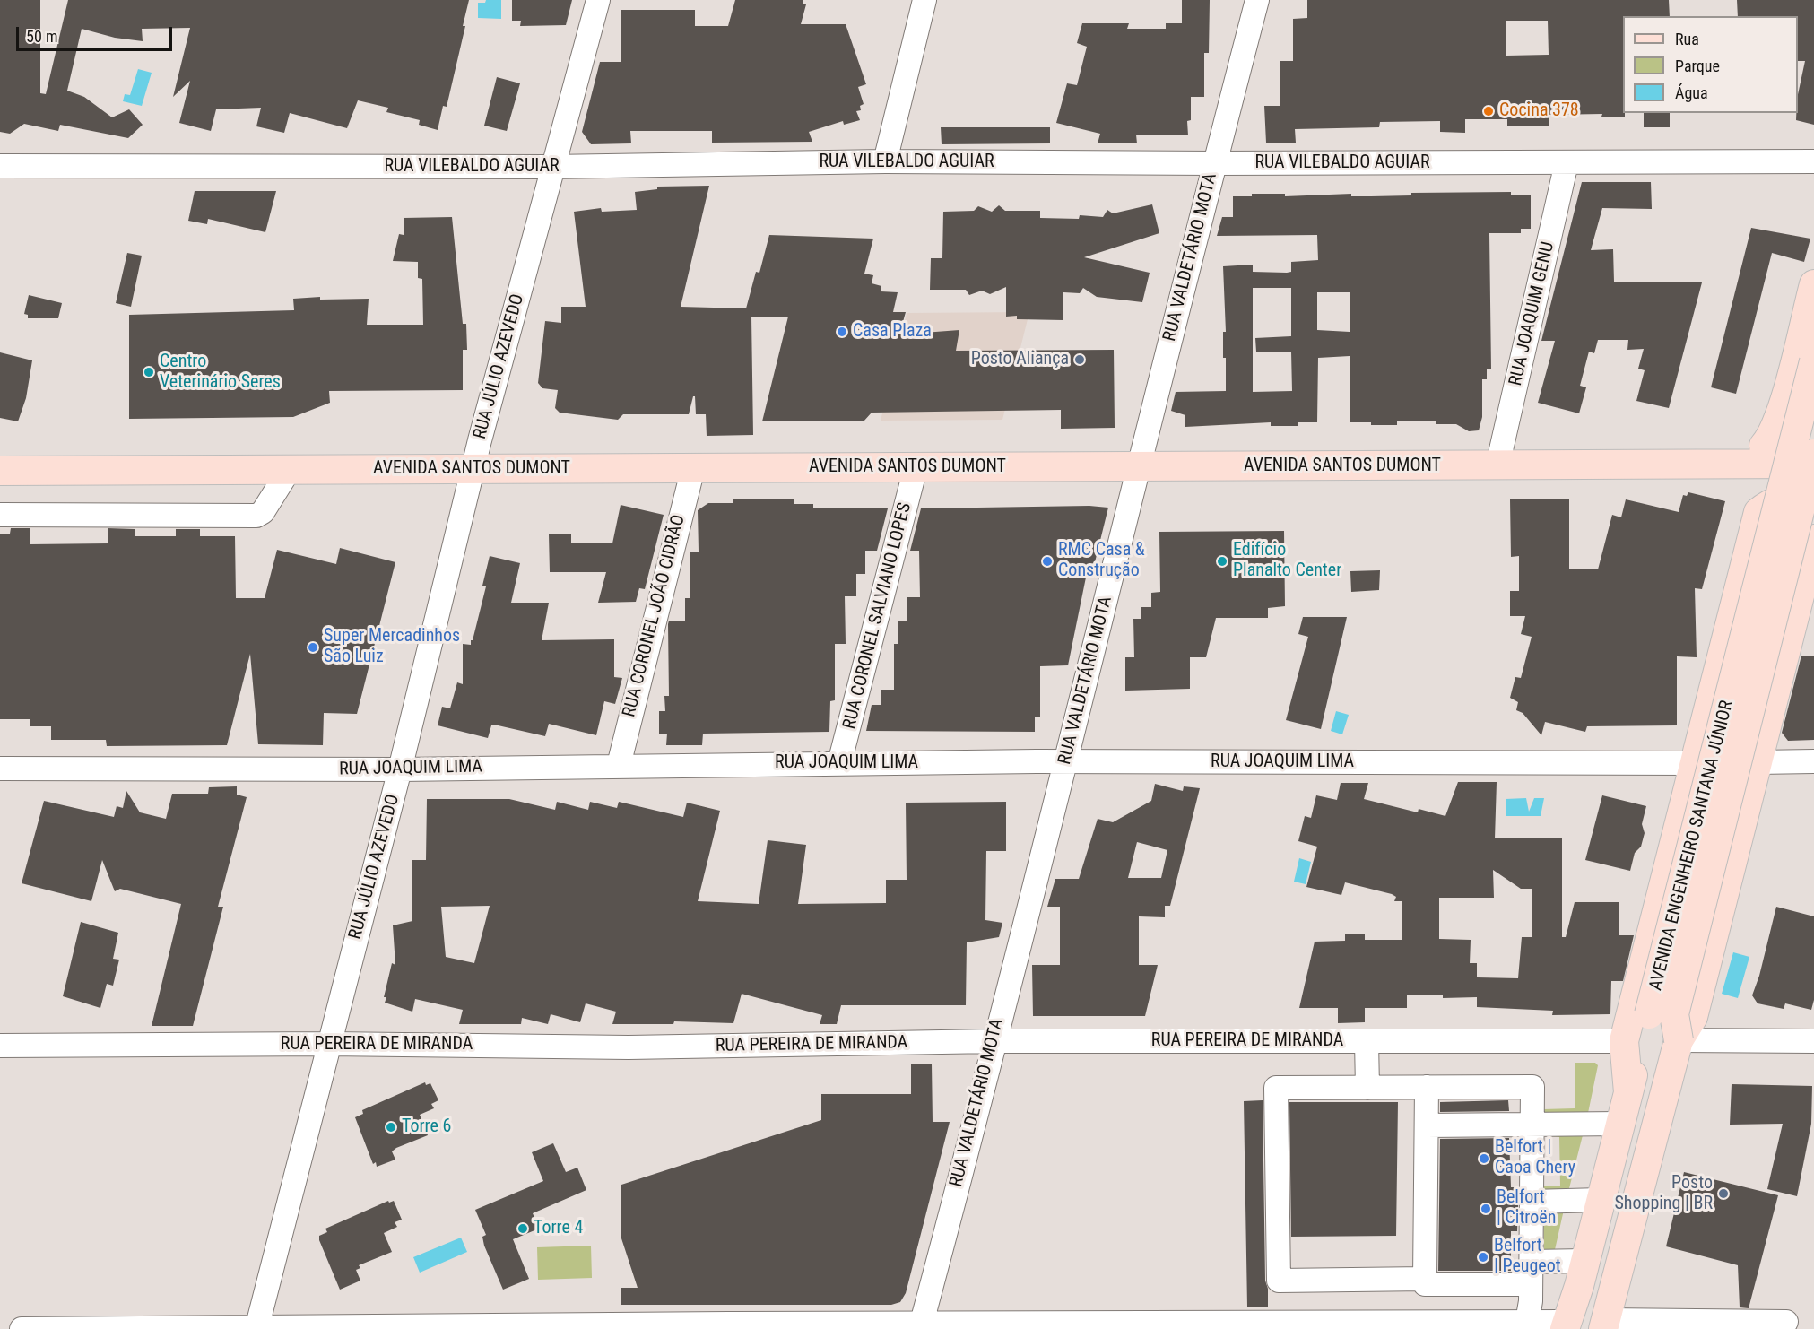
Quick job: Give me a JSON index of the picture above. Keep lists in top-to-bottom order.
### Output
{
  "streets": {
    "main road": ["AVENIDA SANTOS DUMONT", "AVENIDA ENGENHEIRO SANTANA JÚNIOR"],
    "street": [
      "RUA VILEBALDO AGUIAR",
      "RUA VALDETÁRIO MOTA",
      "RUA JOAQUIM GENU",
      "RUA JÚLIO AZEVEDO",
      "RUA CORONEL JOÃO CIDRÃO",
      "RUA CORONEL SALVIANO LOPES",
      "RUA JOAQUIM LIMA",
      "RUA PEREIRA DE MIRANDA"
    ]
  },
  "crossings": [
    ["RUA VILEBALDO AGUIAR", "RUA VALDETÁRIO MOTA"],
    ["RUA VILEBALDO AGUIAR", "RUA JOAQUIM GENU"],
    ["RUA VILEBALDO AGUIAR", "RUA JÚLIO AZEVEDO"],
    ["RUA VALDETÁRIO MOTA", "AVENIDA SANTOS DUMONT"],
    ["RUA VALDETÁRIO MOTA", "RUA JOAQUIM LIMA"],
    ["RUA VALDETÁRIO MOTA", "RUA PEREIRA DE MIRANDA"],
    ["RUA JOAQUIM GENU", "AVENIDA SANTOS DUMONT"],
    ["RUA JÚLIO AZEVEDO", "AVENIDA SANTOS DUMONT"],
    ["RUA JÚLIO AZEVEDO", "RUA JOAQUIM LIMA"],
    ["RUA JÚLIO AZEVEDO", "RUA PEREIRA DE MIRANDA"],
    ["AVENIDA SANTOS DUMONT", "RUA CORONEL JOÃO CIDRÃO"],
    ["AVENIDA SANTOS DUMONT", "RUA CORONEL SALVIANO LOPES"],
    ["RUA CORONEL JOÃO CIDRÃO", "RUA JOAQUIM LIMA"],
    ["RUA CORONEL SALVIANO LOPES", "RUA JOAQUIM LIMA"]
  ],
  "places": [
    "Cocina 378",
    "Casa Plaza",
    "Posto Aliança",
    "Centro Veterinário Seres",
    "RMC Casa & Construção",
    "Edifício Planalto Center",
    "Super Mercadinhos São Luiz",
    "Torre 6",
    "Belfort | Caoa Chery",
    "Posto Shopping | BR",
    "Belfort | Citroën",
    "Torre 4",
    "Belfort | Peugeot"
  ],
  "legend": ["Rua", "Parque", "Água"],
  "scale_bar": "50 m"
}
